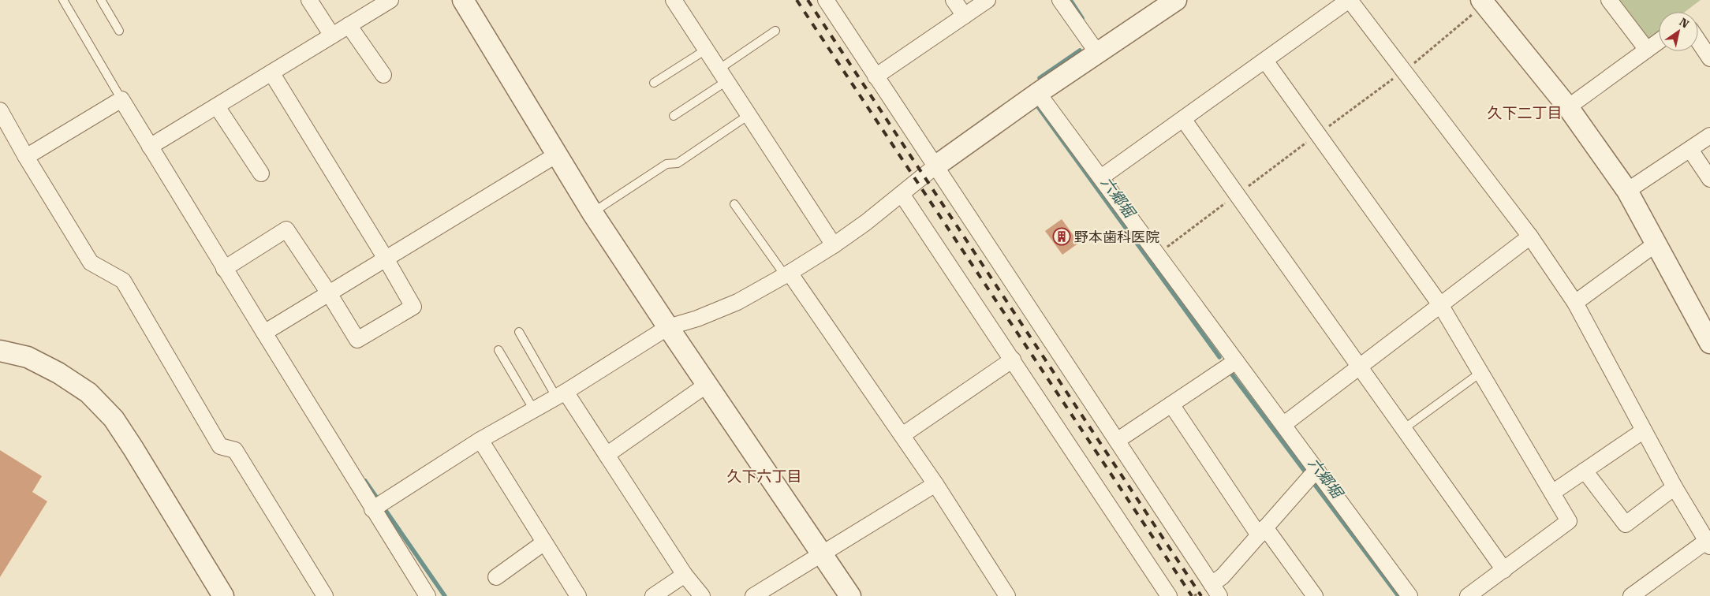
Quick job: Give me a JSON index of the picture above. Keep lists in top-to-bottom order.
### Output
{
  "districts": ["久下二丁目", "久下六丁目"],
  "water": ["六郷堀"],
  "places": {
    "building": ["野本歯科医院"]
  },
  "north": "top right"
}
